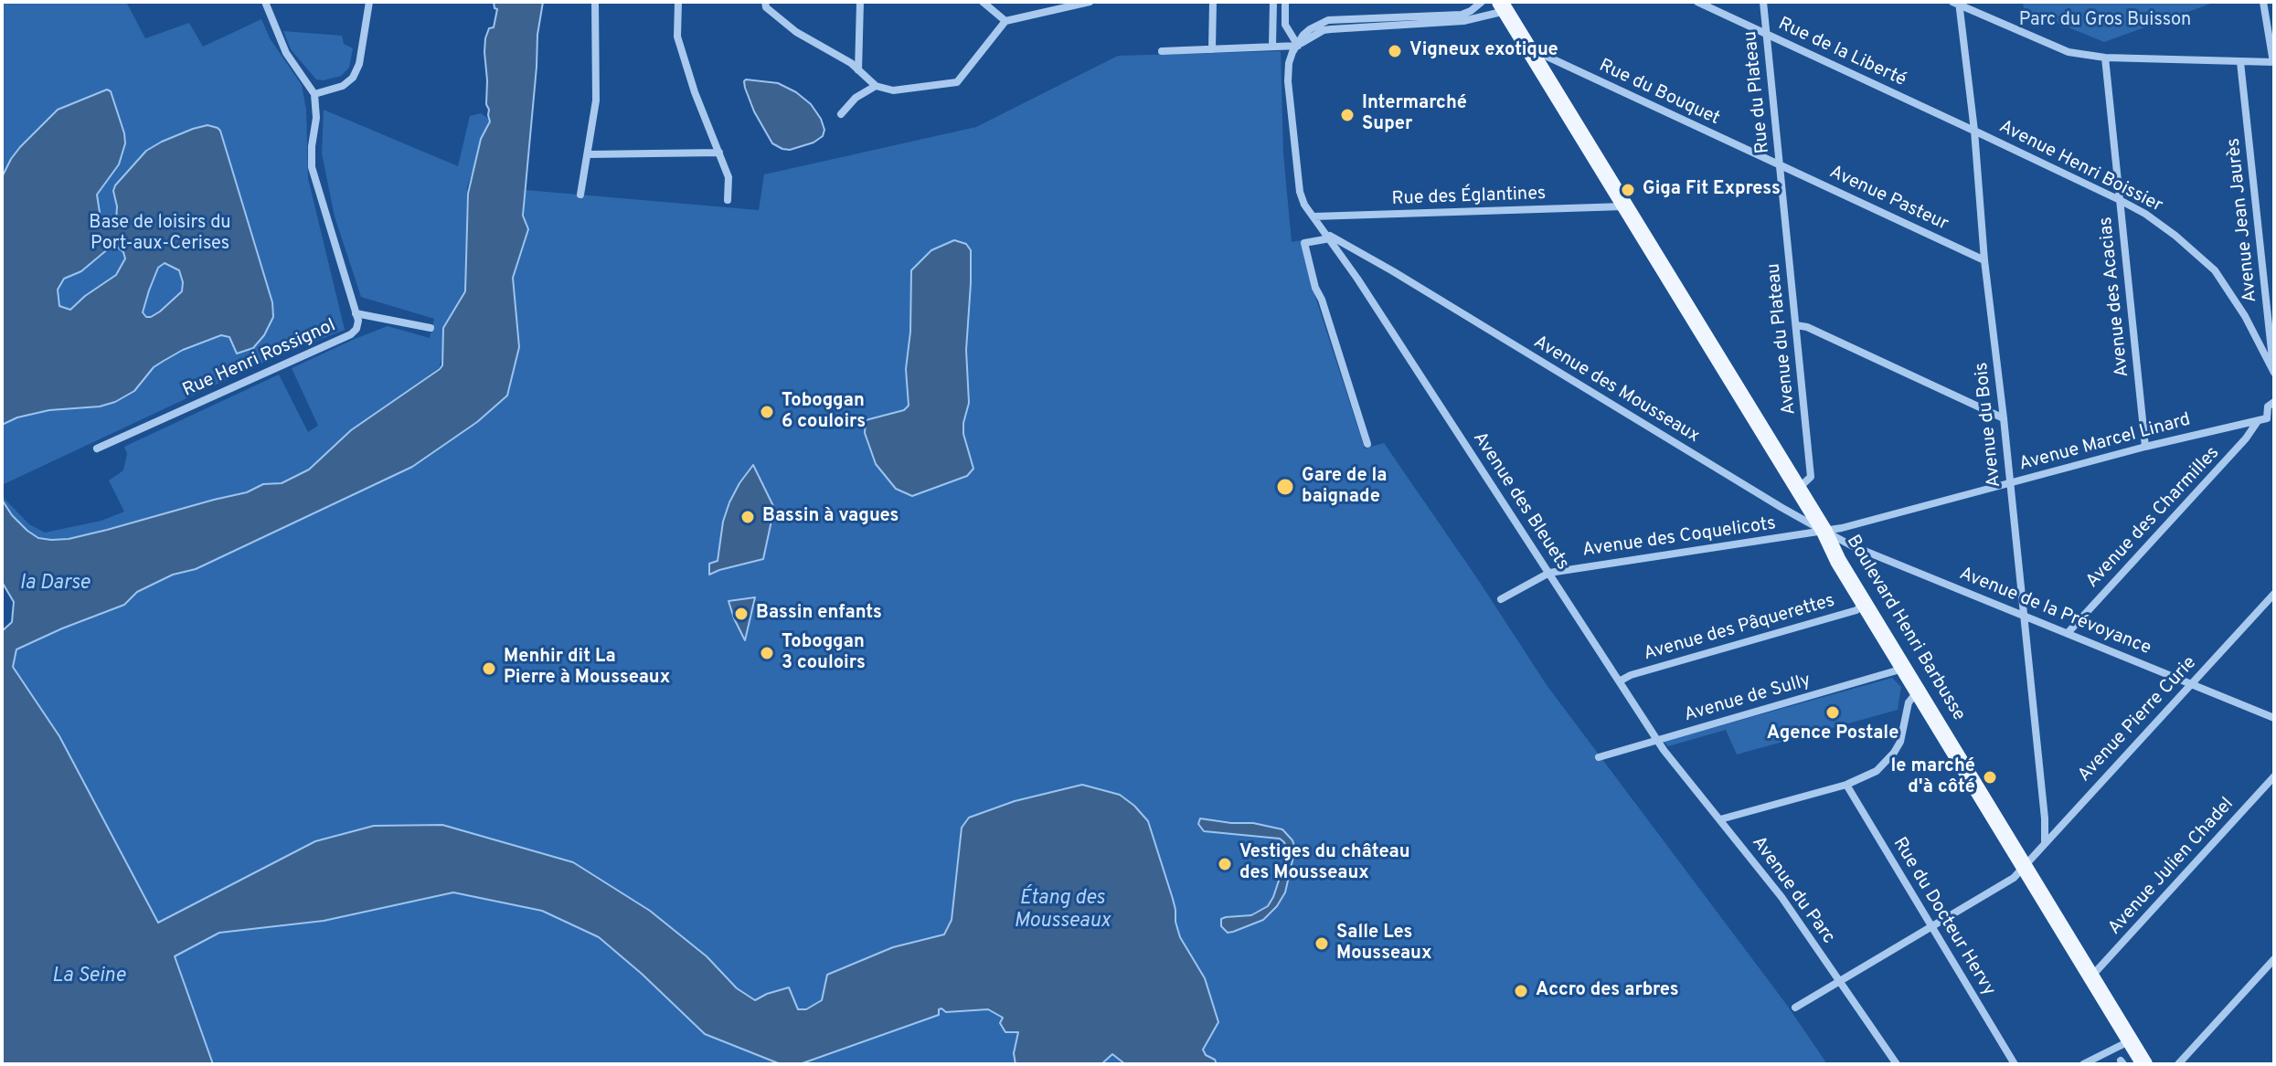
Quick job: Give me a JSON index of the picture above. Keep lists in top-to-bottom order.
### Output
{
  "streets": {
    "main road": ["Boulevard Henri Barbusse"],
    "street": [
      "Rue de la Liberté",
      "Rue du Plateau",
      "Rue du Bouquet",
      "Avenue Henri Boissier",
      "Rue des Églantines",
      "Avenue Pasteur",
      "Avenue Jean Jaurès",
      "Avenue des Acacias",
      "Avenue du Plateau",
      "Rue Henri Rossignol",
      "Avenue des Mousseaux",
      "Avenue du Bois",
      "Avenue Marcel Linard",
      "Avenue des Bleuets",
      "Avenue des Charmilles",
      "Avenue des Coquelicots",
      "Avenue de la Prévoyance",
      "Avenue des Pâquerettes",
      "Avenue de Sully",
      "Avenue Pierre Curie",
      "Avenue Julien Chadel",
      "Avenue du Parc",
      "Rue du Docteur Hervy"
    ]
  },
  "crossings": [
    ["Rue de la Liberté", "Rue du Plateau"],
    ["Rue de la Liberté", "Avenue Henri Boissier"],
    ["Rue de la Liberté", "Avenue du Bois"],
    ["Rue du Plateau", "Rue du Bouquet"],
    ["Rue du Plateau", "Avenue Pasteur"],
    ["Rue du Plateau", "Avenue du Plateau"],
    ["Rue du Bouquet", "Avenue Pasteur"],
    ["Rue du Bouquet", "Boulevard Henri Barbusse"],
    ["Avenue Henri Boissier", "Avenue Jean Jaurès"],
    ["Avenue Henri Boissier", "Avenue des Acacias"],
    ["Avenue Henri Boissier", "Avenue du Bois"],
    ["Rue des Églantines", "Avenue des Bleuets"],
    ["Rue des Églantines", "Boulevard Henri Barbusse"],
    ["Avenue Pasteur", "Avenue du Bois"],
    ["Avenue des Acacias", "Avenue Marcel Linard"],
    ["Avenue du Plateau", "Boulevard Henri Barbusse"],
    ["Avenue des Mousseaux", "Avenue Marcel Linard"],
    ["Avenue des Mousseaux", "Avenue des Bleuets"],
    ["Avenue des Mousseaux", "Avenue des Coquelicots"],
    ["Avenue des Mousseaux", "Avenue de la Prévoyance"],
    ["Avenue des Mousseaux", "Boulevard Henri Barbusse"],
    ["Avenue du Bois", "Avenue Marcel Linard"],
    ["Avenue du Bois", "Avenue de la Prévoyance"],
    ["Avenue du Bois", "Avenue Pierre Curie"],
    ["Avenue Marcel Linard", "Avenue des Charmilles"],
    ["Avenue Marcel Linard", "Avenue des Coquelicots"],
    ["Avenue Marcel Linard", "Avenue de la Prévoyance"],
    ["Avenue Marcel Linard", "Boulevard Henri Barbusse"],
    ["Avenue des Bleuets", "Avenue des Coquelicots"],
    ["Avenue des Bleuets", "Avenue des Pâquerettes"],
    ["Avenue des Bleuets", "Avenue de Sully"],
    ["Avenue des Bleuets", "Avenue du Parc"],
    ["Avenue des Charmilles", "Avenue de la Prévoyance"],
    ["Avenue des Coquelicots", "Avenue de la Prévoyance"],
    ["Avenue des Coquelicots", "Boulevard Henri Barbusse"],
    ["Avenue de la Prévoyance", "Boulevard Henri Barbusse"],
    ["Avenue de la Prévoyance", "Avenue Pierre Curie"],
    ["Avenue des Pâquerettes", "Boulevard Henri Barbusse"],
    ["Boulevard Henri Barbusse", "Avenue de Sully"],
    ["Boulevard Henri Barbusse", "Avenue Pierre Curie"],
    ["Boulevard Henri Barbusse", "Avenue Julien Chadel"],
    ["Avenue de Sully", "Avenue du Parc"],
    ["Avenue Pierre Curie", "Avenue du Parc"],
    ["Avenue Pierre Curie", "Rue du Docteur Hervy"]
  ],
  "water": ["la Darse", "Étang des Mousseaux", "La Seine"],
  "parks": ["Parc du Gros Buisson", "Base de loisirs du Port-aux-Cerises"],
  "places": [
    "Vigneux exotique",
    "Intermarché Super",
    "Giga Fit Express",
    "Toboggan 6 couloirs",
    "Gare de la baignade",
    "Bassin à vagues",
    "Bassin enfants",
    "Toboggan 3 couloirs",
    "Menhir dit La Pierre à Mousseaux",
    "Agence Postale",
    "le marché d'à côté",
    "Vestiges du château des Mousseaux",
    "Salle Les Mousseaux",
    "Accro des arbres"
  ]
}
